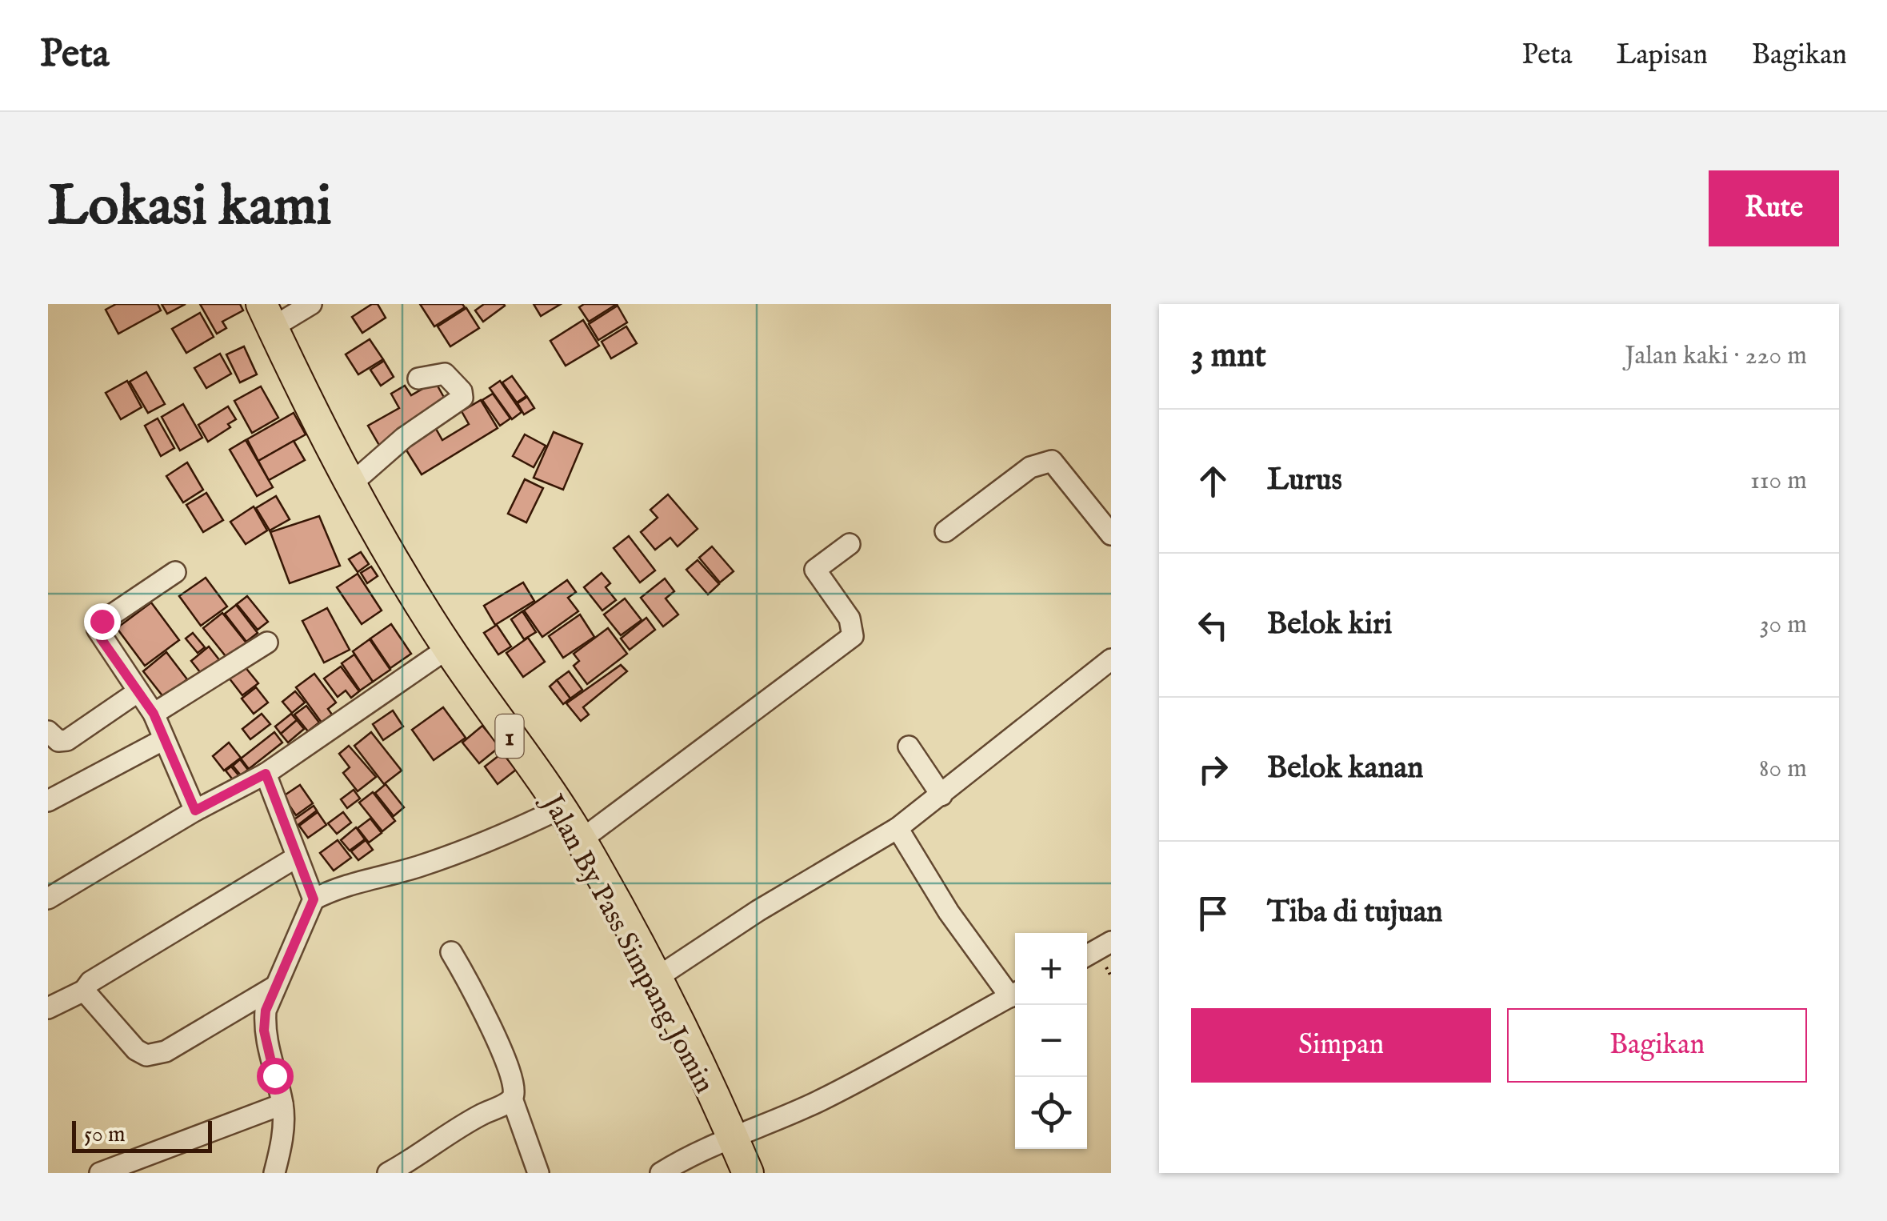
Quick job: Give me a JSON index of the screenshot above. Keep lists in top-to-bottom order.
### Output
{
  "streets": {
    "highway": ["1", "Jalan By Pass Simpang Jomin"]
  },
  "scale_bar": "50 m",
  "page": {
    "header": "Peta",
    "nav": ["Peta", "Lapisan", "Bagikan"],
    "buttons": [
      "Rute",
      ["Simpan", "Bagikan"]
    ],
    "title": "Lokasi kami",
    "heading": ["3 mnt", "Jalan kaki · 220 m"],
    "list": [
      ["Lurus", "110 m"],
      ["Belok kiri", "30 m"],
      ["Belok kanan", "80 m"],
      "Tiba di tujuan"
    ],
    "map_buttons": ["+", "−"],
    "scale": "50 m"
  }
}
